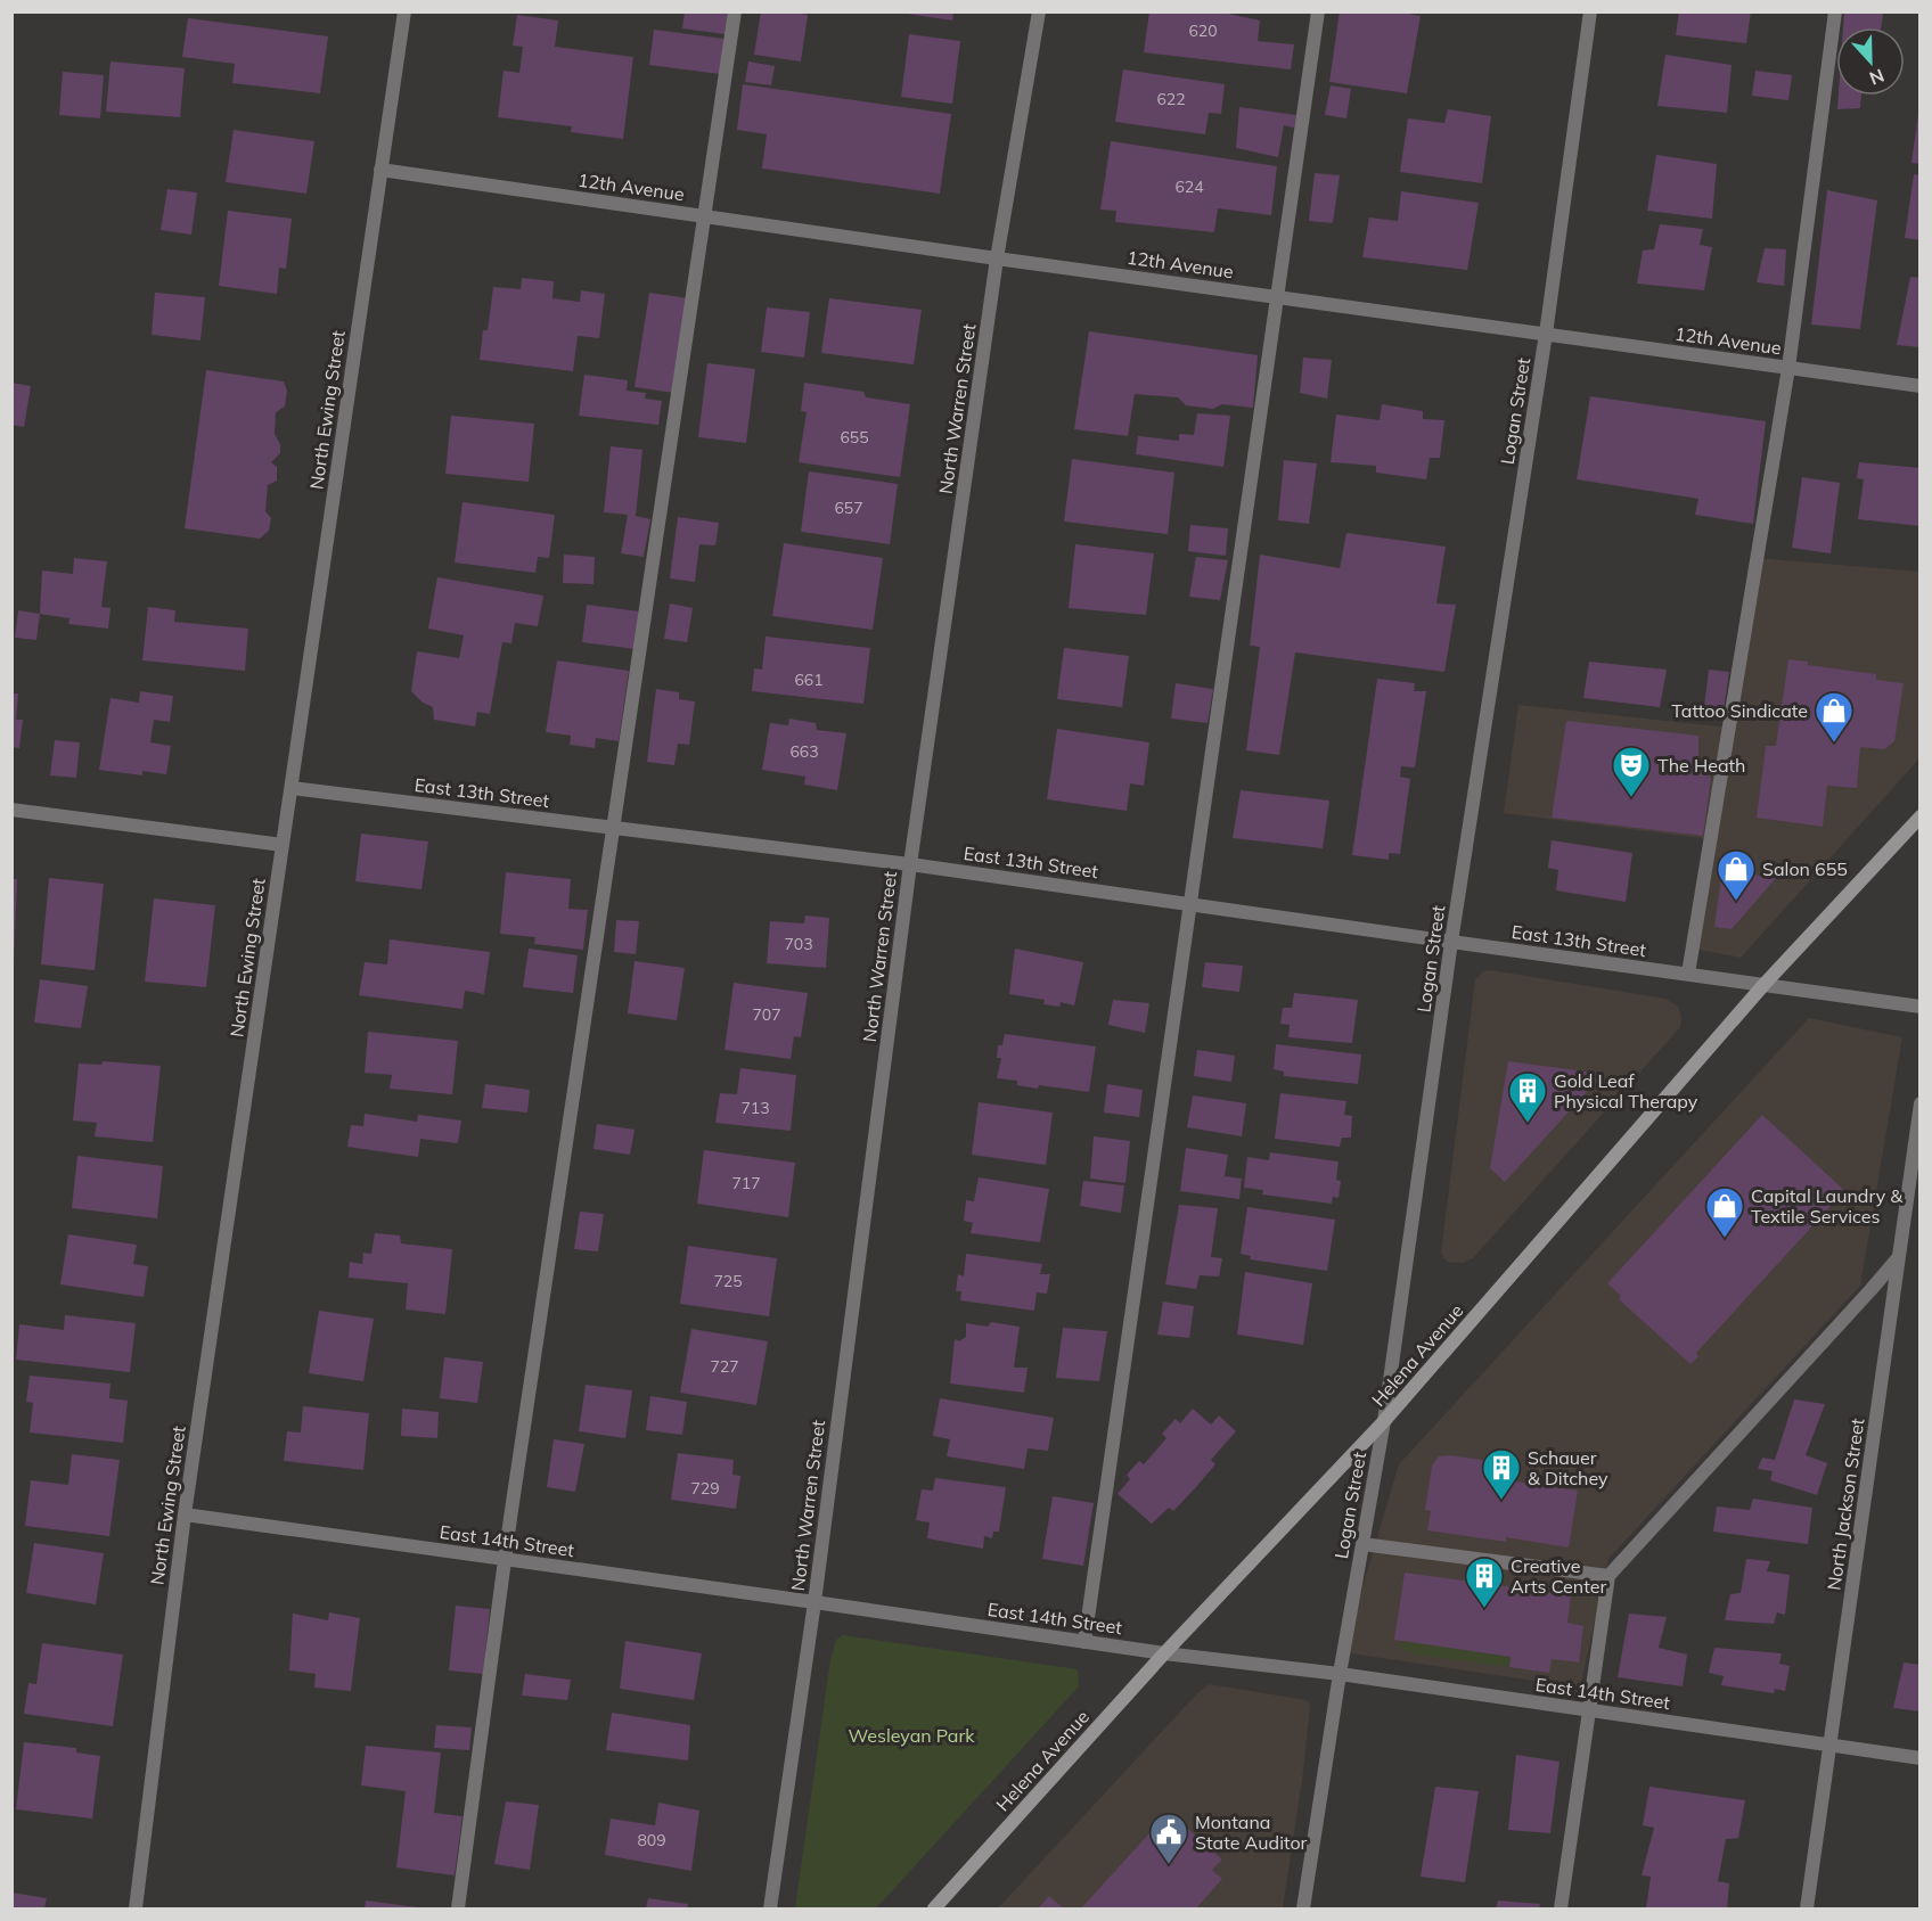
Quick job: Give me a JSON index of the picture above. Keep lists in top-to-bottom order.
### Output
{
  "streets": {
    "main road": ["Helena Avenue"],
    "street": [
      "12th Avenue",
      "North Warren Street",
      "North Ewing Street",
      "Logan Street",
      "East 13th Street",
      "North Jackson Street",
      "East 14th Street"
    ]
  },
  "crossings": [
    ["12th Avenue", "North Warren Street"],
    ["12th Avenue", "North Ewing Street"],
    ["12th Avenue", "Logan Street"],
    ["North Warren Street", "East 13th Street"],
    ["North Warren Street", "East 14th Street"],
    ["North Ewing Street", "East 13th Street"],
    ["North Ewing Street", "East 14th Street"],
    ["Logan Street", "East 13th Street"],
    ["Logan Street", "Helena Avenue"],
    ["Logan Street", "East 14th Street"],
    ["East 13th Street", "Helena Avenue"],
    ["Helena Avenue", "East 14th Street"],
    ["North Jackson Street", "East 14th Street"]
  ],
  "parks": ["Wesleyan Park"],
  "places": {
    "shop": ["Tattoo Sindicate", "Salon 655", "Capital Laundry & Textile Services"],
    "theatre": ["The Heath"],
    "building": ["Gold Leaf Physical Therapy", "Schauer & Ditchey", "Creative Arts Center"],
    "public building": ["Montana State Auditor"]
  },
  "house_numbers": [
    "620",
    "622",
    "624",
    "655",
    "657",
    "661",
    "663",
    "703",
    "707",
    "713",
    "717",
    "725",
    "727",
    "729",
    "809"
  ],
  "north": "bottom"
}
